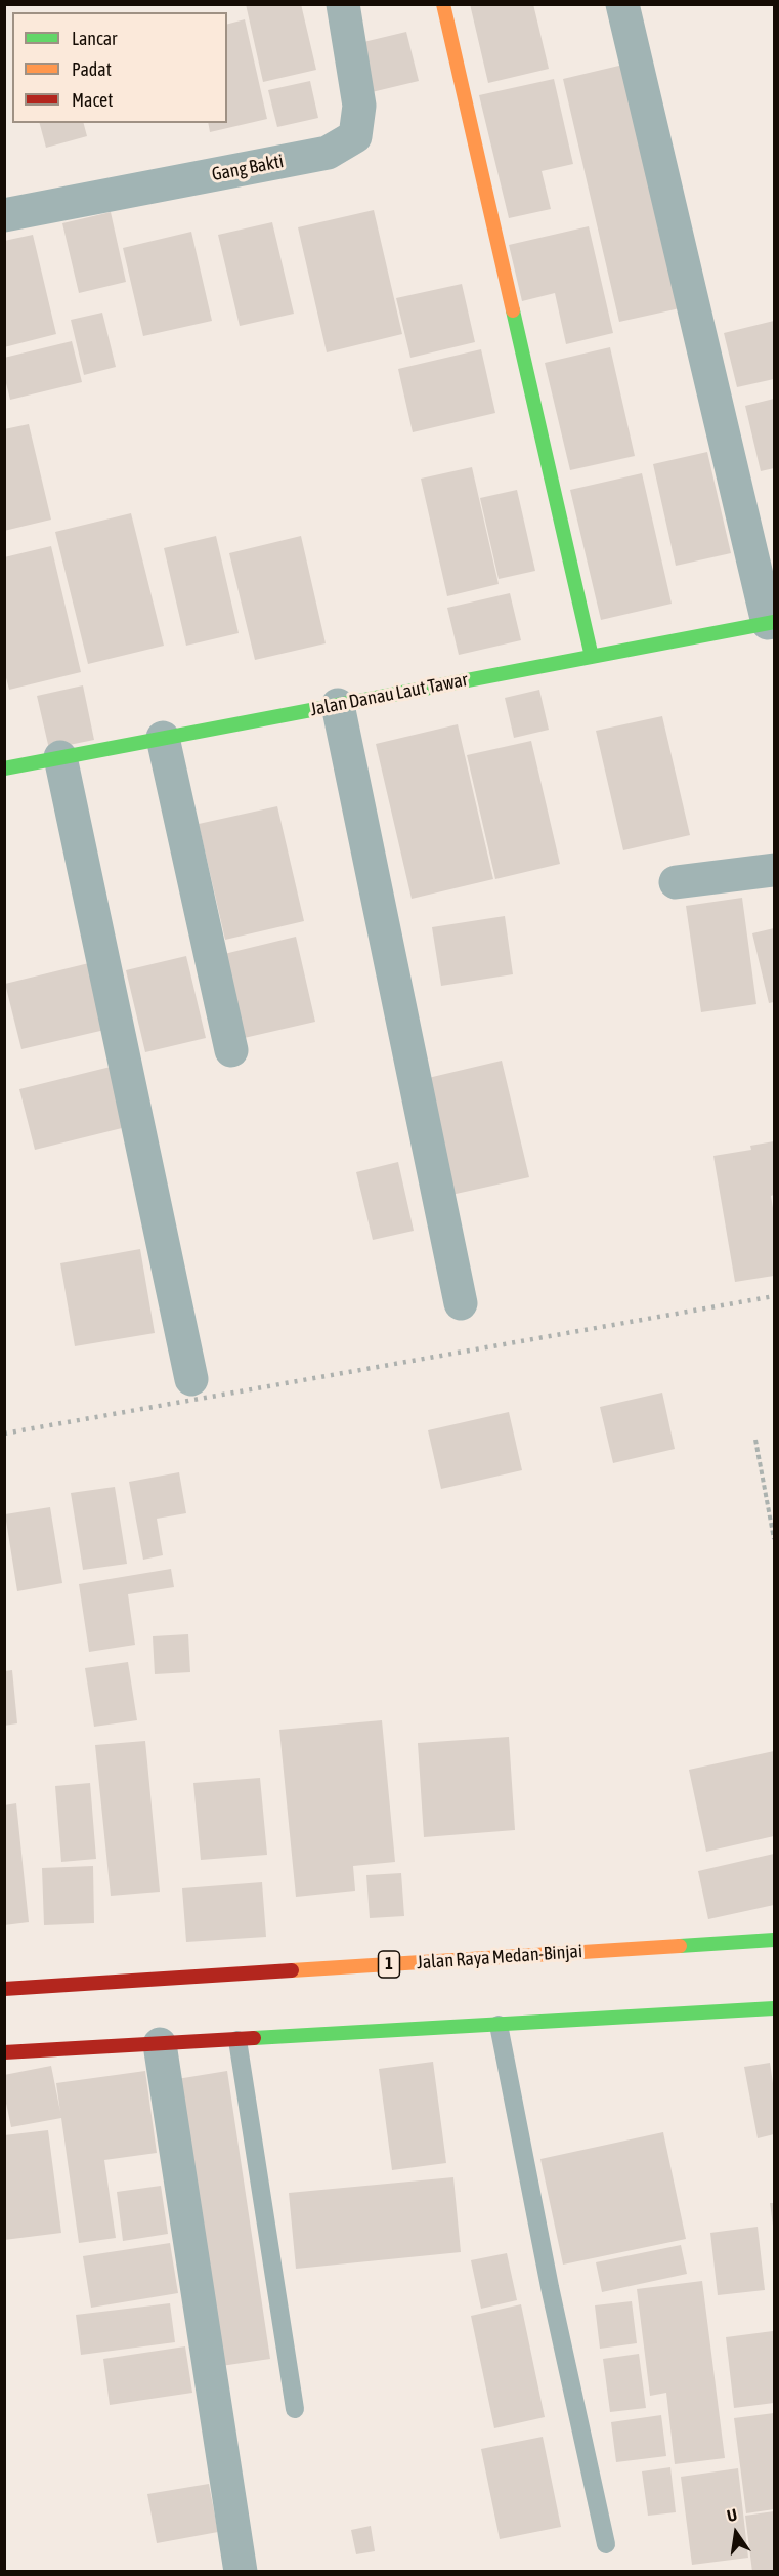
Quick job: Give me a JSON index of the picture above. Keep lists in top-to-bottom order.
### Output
{
  "streets": {
    "main road": ["Jalan Danau Laut Tawar", "Jalan Raya Medan-Binjai", "1"],
    "street": ["Gang Bakti"]
  },
  "legend": ["Lancar", "Padat", "Macet"],
  "north": "top"
}
